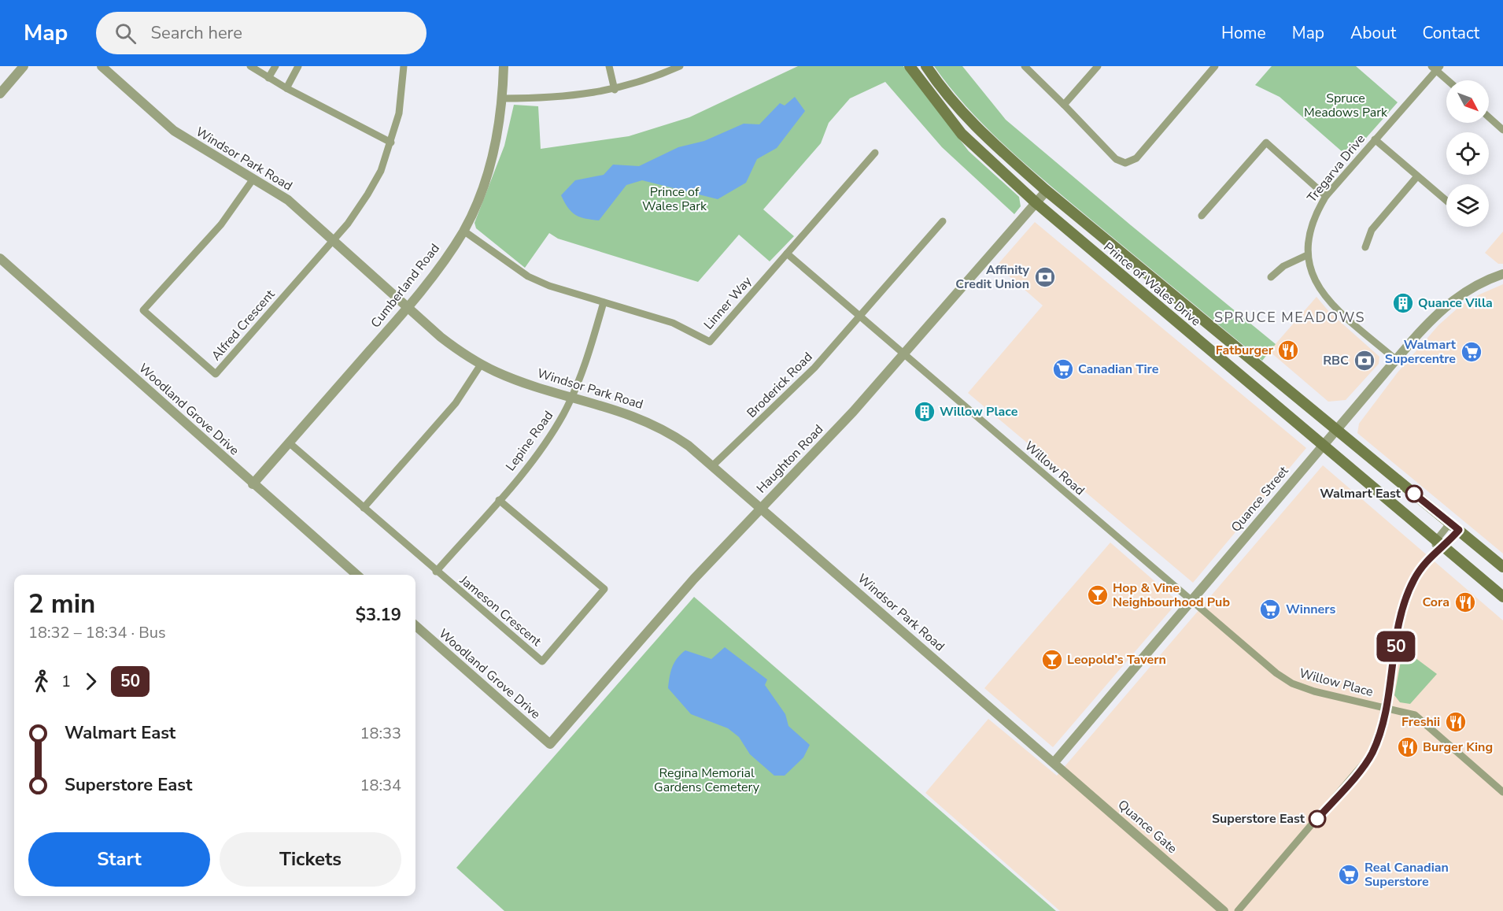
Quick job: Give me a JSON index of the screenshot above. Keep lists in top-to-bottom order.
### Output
{
  "streets": {
    "main road": ["Prince of Wales Drive"],
    "street": [
      "Windsor Park Road",
      "Tregarva Drive",
      "Cumberland Road",
      "Linner Way",
      "Alfred Crescent",
      "Broderick Road",
      "Woodland Grove Drive",
      "Lepine Road",
      "Haughton Road",
      "Willow Road",
      "Quance Street",
      "Jameson Crescent",
      "Willow Place",
      "Quance Gate"
    ]
  },
  "crossings": [
    ["Windsor Park Road", "Cumberland Road"],
    ["Windsor Park Road", "Alfred Crescent"],
    ["Windsor Park Road", "Broderick Road"],
    ["Windsor Park Road", "Lepine Road"],
    ["Windsor Park Road", "Haughton Road"],
    ["Windsor Park Road", "Quance Street"],
    ["Windsor Park Road", "Quance Gate"],
    ["Tregarva Drive", "Quance Street"],
    ["Prince of Wales Drive", "Haughton Road"],
    ["Prince of Wales Drive", "Quance Street"],
    ["Cumberland Road", "Linner Way"],
    ["Cumberland Road", "Woodland Grove Drive"],
    ["Cumberland Road", "Jameson Crescent"],
    ["Linner Way", "Lepine Road"],
    ["Woodland Grove Drive", "Haughton Road"],
    ["Lepine Road", "Jameson Crescent"],
    ["Haughton Road", "Willow Road"],
    ["Willow Road", "Quance Street"],
    ["Willow Road", "Willow Place"],
    ["Quance Street", "Willow Place"],
    ["Quance Street", "Quance Gate"]
  ],
  "districts": ["SPRUCE MEADOWS"],
  "parks": ["Spruce Meadows Park", "Prince of Wales Park", "Regina Memorial Gardens Cemetery"],
  "places": {
    "bank": ["Affinity Credit Union", "RBC"],
    "building": ["Quance Villa", "Willow Place"],
    "restaurant": [
      "Fatburger",
      "Cora",
      "Freshii",
      "Burger King"
    ],
    "supermarket": [
      "Walmart Supercentre",
      "Canadian Tire",
      "Winners",
      "Real Canadian Superstore"
    ],
    "other": ["Walmart East", "Superstore East"],
    "bar": ["Hop & Vine Neighbourhood Pub", "Leopold’s Tavern"]
  },
  "lines": ["bus line 50"],
  "north": "bottom right",
  "page": {
    "header": "Map",
    "search": "Search here",
    "nav": [
      "Home",
      "Map",
      "About",
      "Contact"
    ],
    "on_map": "50",
    "heading": ["2 min", "18:32 – 18:34 · Bus", "$3.19"],
    "legs": ["1", "50"],
    "list": [
      {
        "name": "Walmart East",
        "value": "18:33"
      },
      {
        "name": "Superstore East",
        "value": "18:34"
      }
    ],
    "buttons": ["Start", "Tickets"]
  }
}
